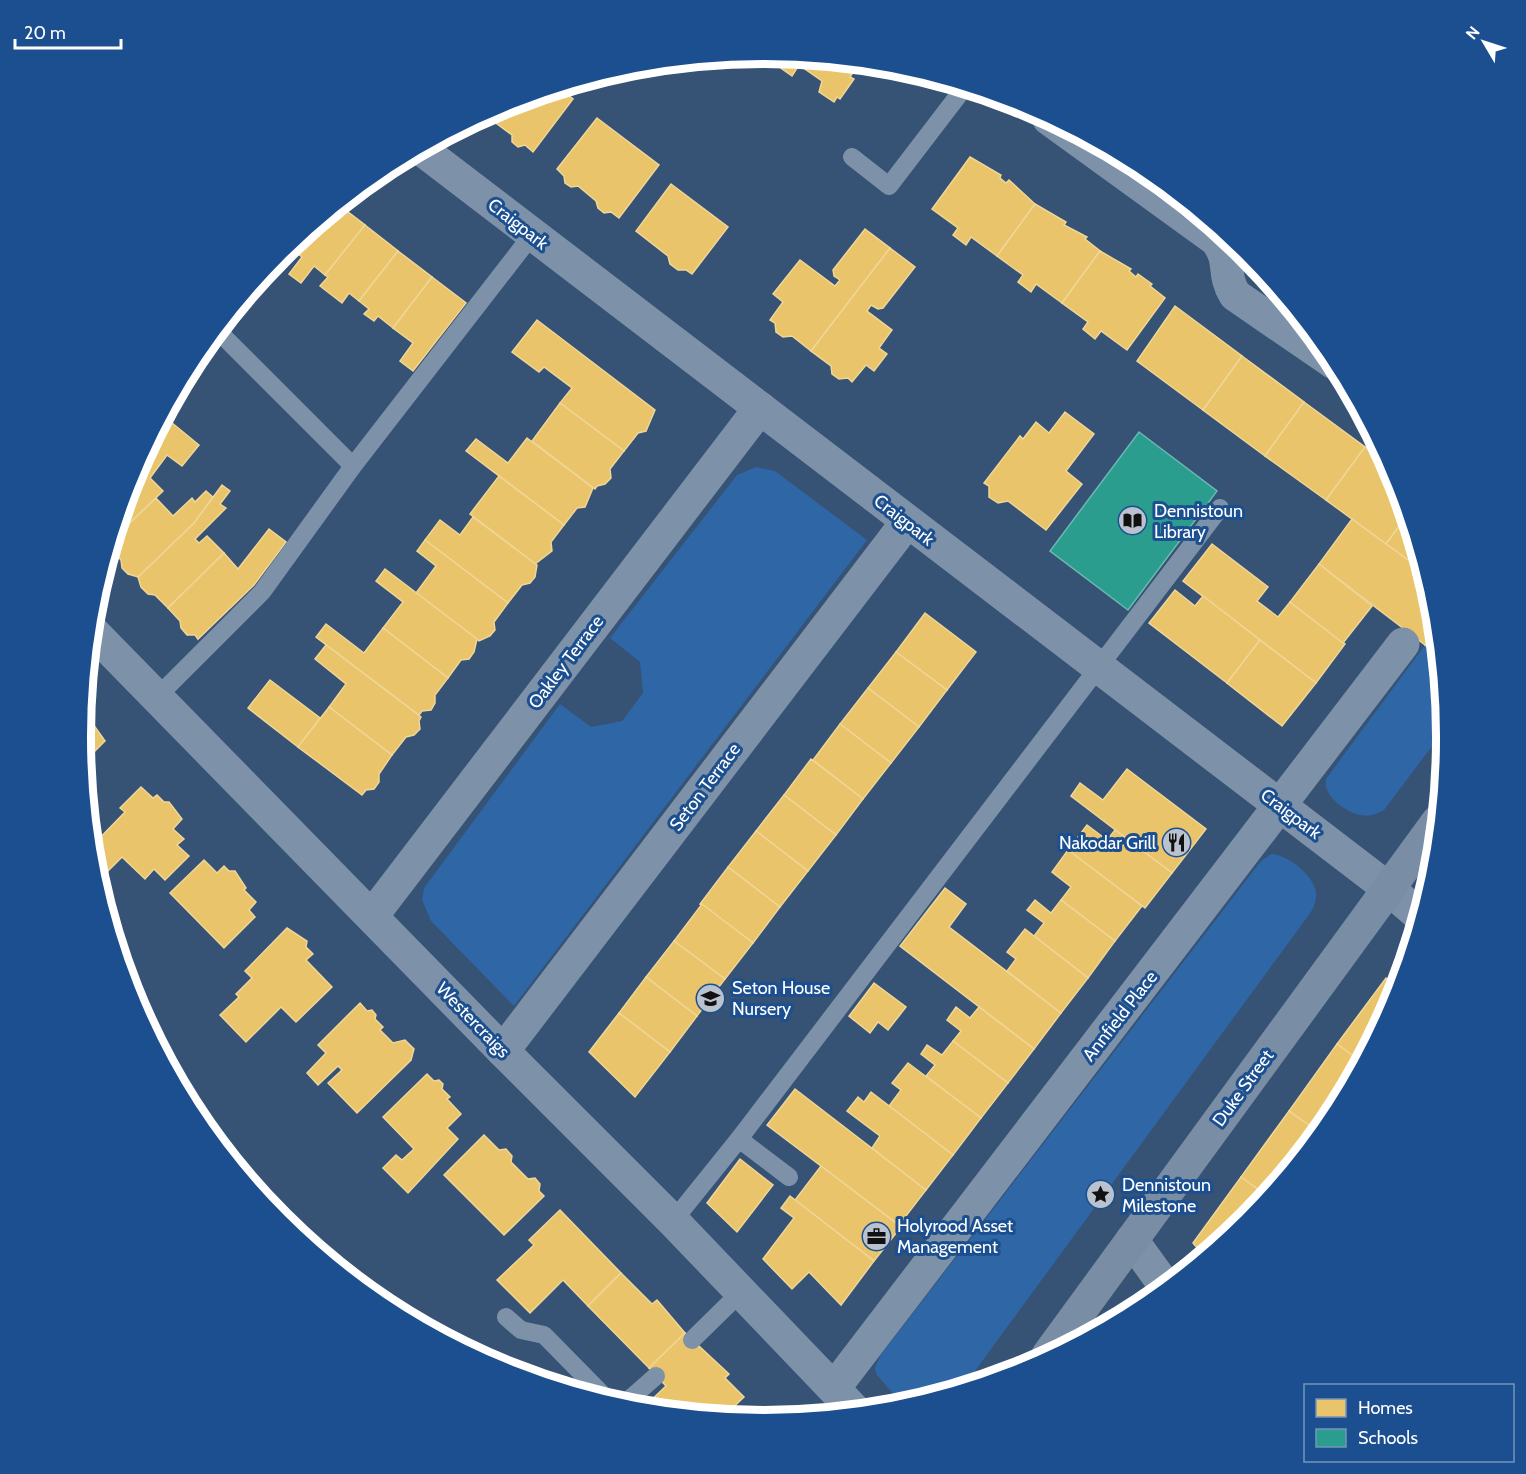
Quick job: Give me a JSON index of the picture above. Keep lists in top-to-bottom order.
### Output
{
  "streets": {
    "street": [
      "Craigpark",
      "Oakley Terrace",
      "Seton Terrace",
      "Annfield Place",
      "Westercraigs",
      "Duke Street"
    ]
  },
  "crossings": [
    ["Craigpark", "Oakley Terrace"],
    ["Craigpark", "Seton Terrace"],
    ["Craigpark", "Annfield Place"],
    ["Craigpark", "Duke Street"],
    ["Oakley Terrace", "Westercraigs"],
    ["Seton Terrace", "Westercraigs"],
    ["Annfield Place", "Westercraigs"]
  ],
  "places": {
    "library": ["Dennistoun Library"],
    "restaurant": ["Nakodar Grill"],
    "school or university": ["Seton House Nursery"],
    "place": ["Dennistoun Milestone"],
    "office": ["Holyrood Asset Management"]
  },
  "legend": ["Homes", "Schools"],
  "scale_bar": "20 m",
  "north": "top left"
}
